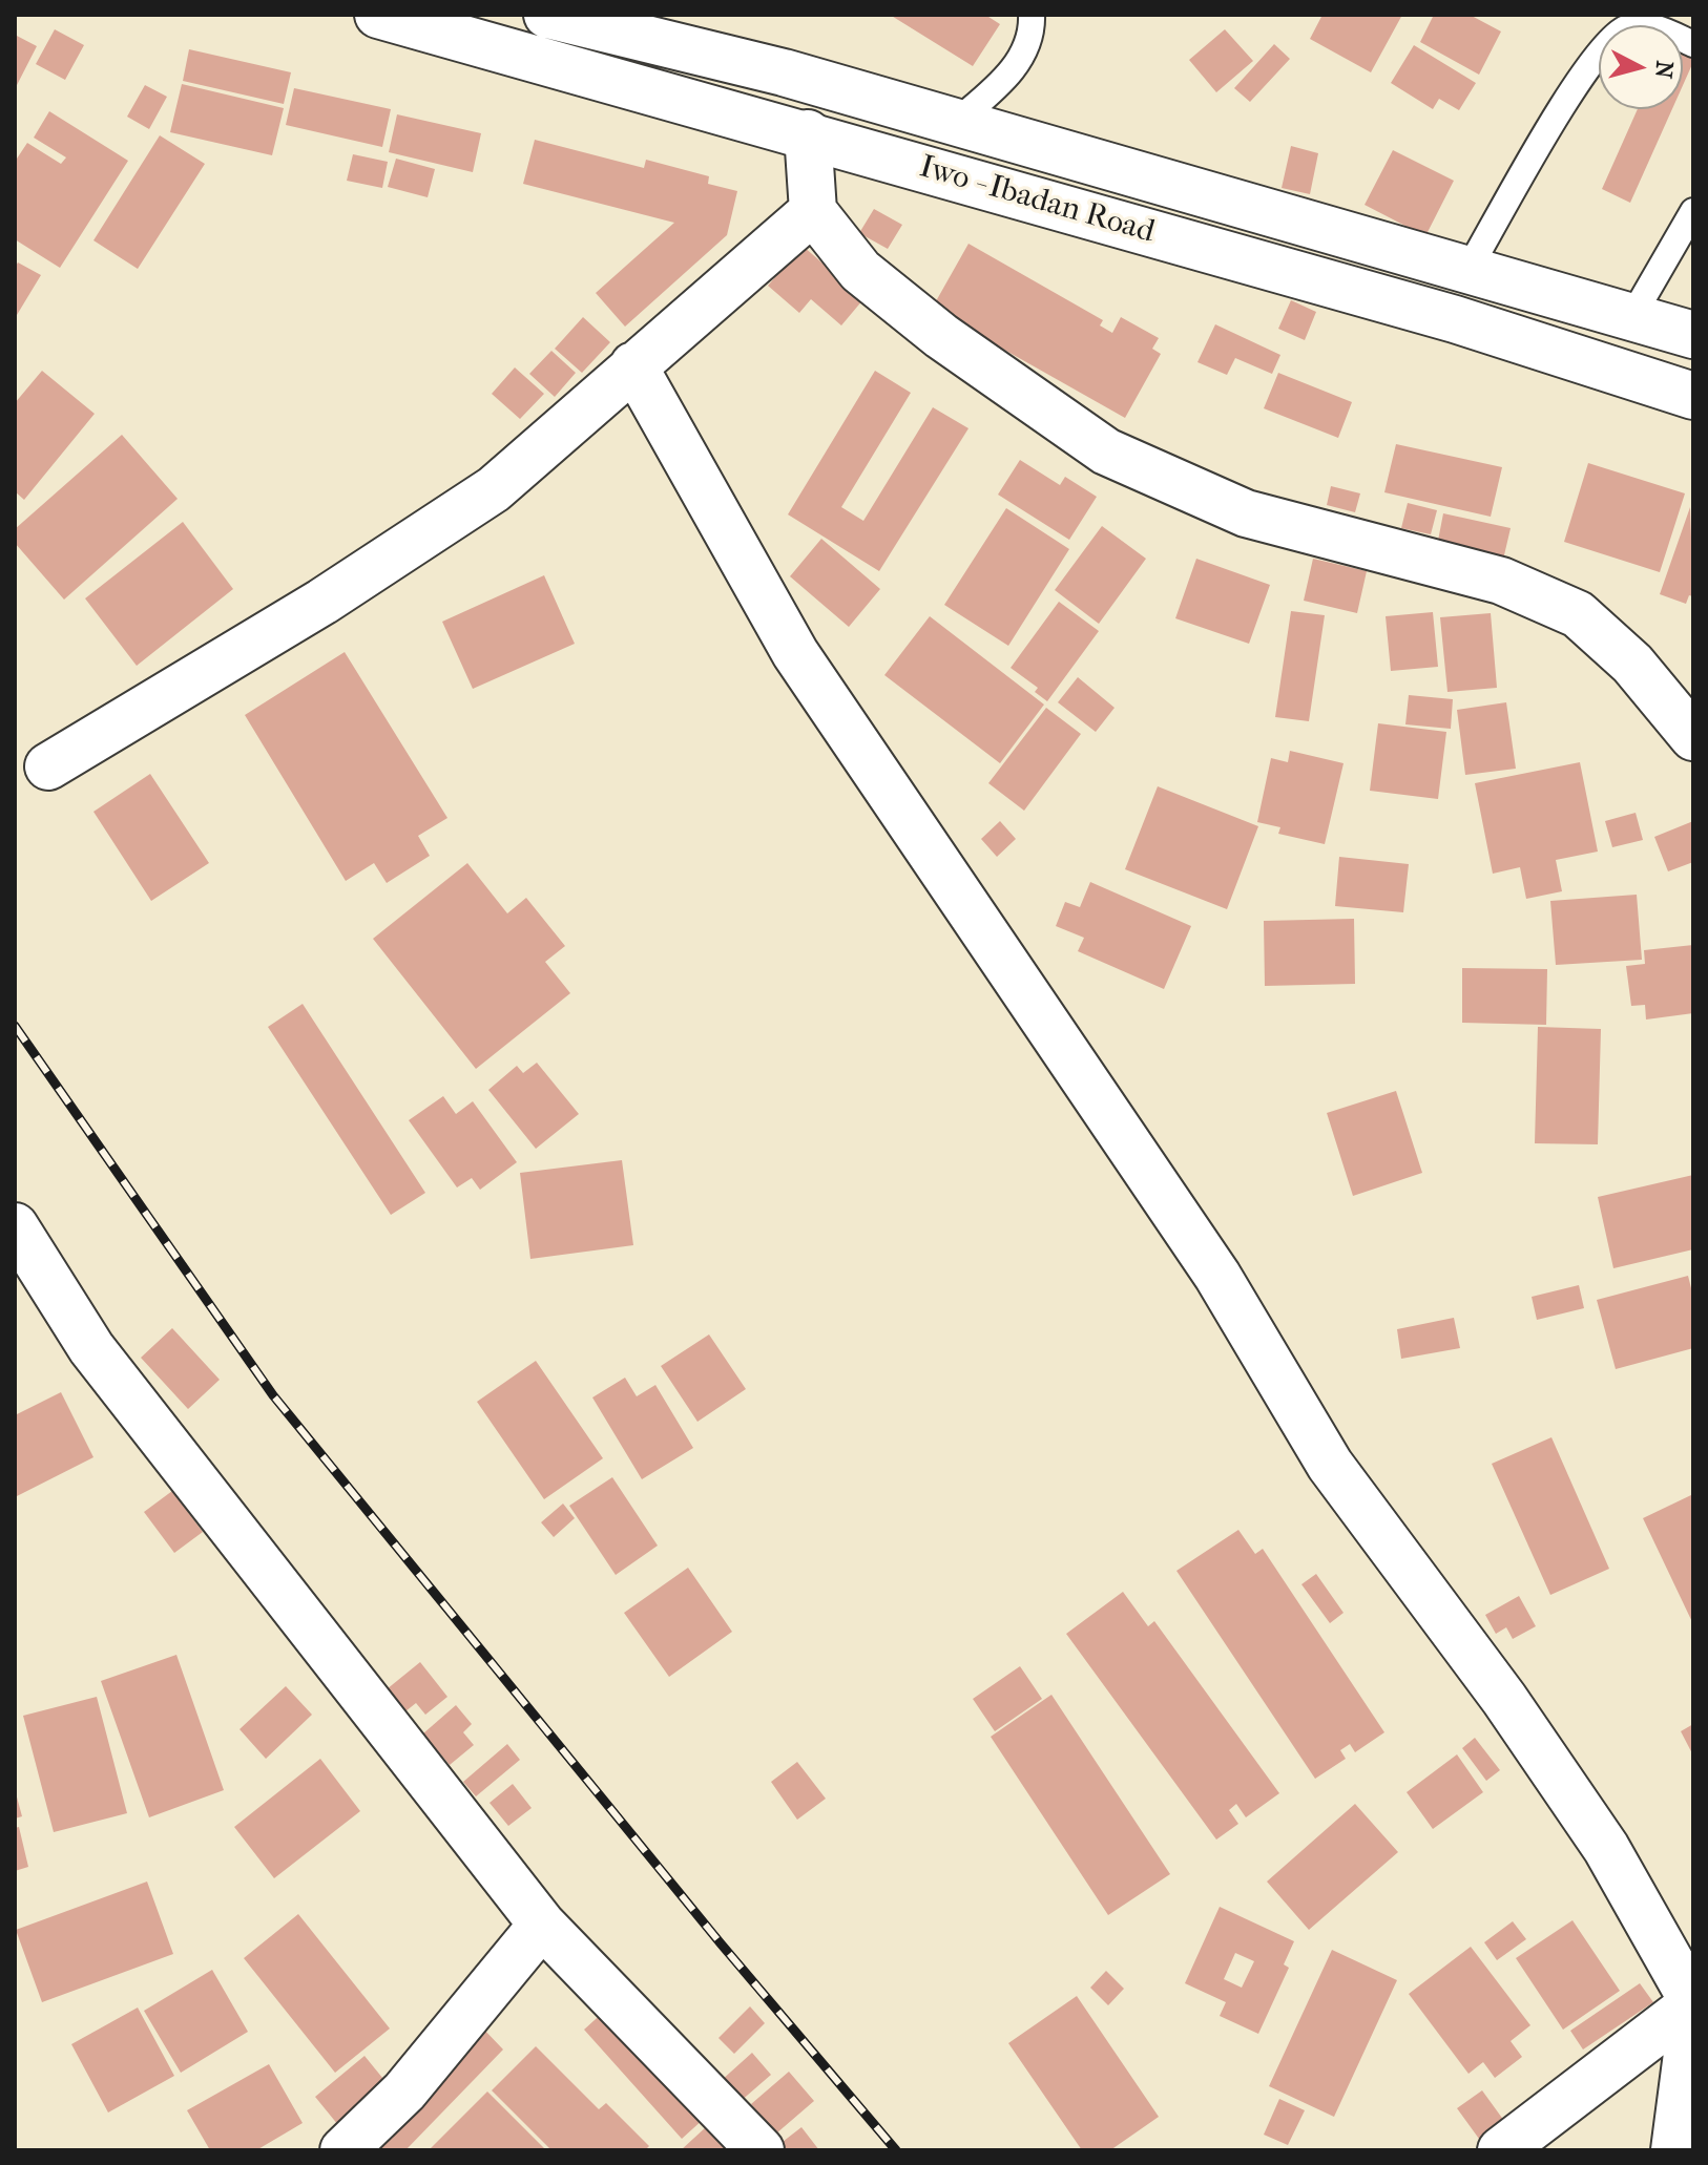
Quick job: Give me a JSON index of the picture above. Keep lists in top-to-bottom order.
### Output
{
  "streets": {
    "street": ["Iwo - Ibadan Road"]
  },
  "north": "right"
}
